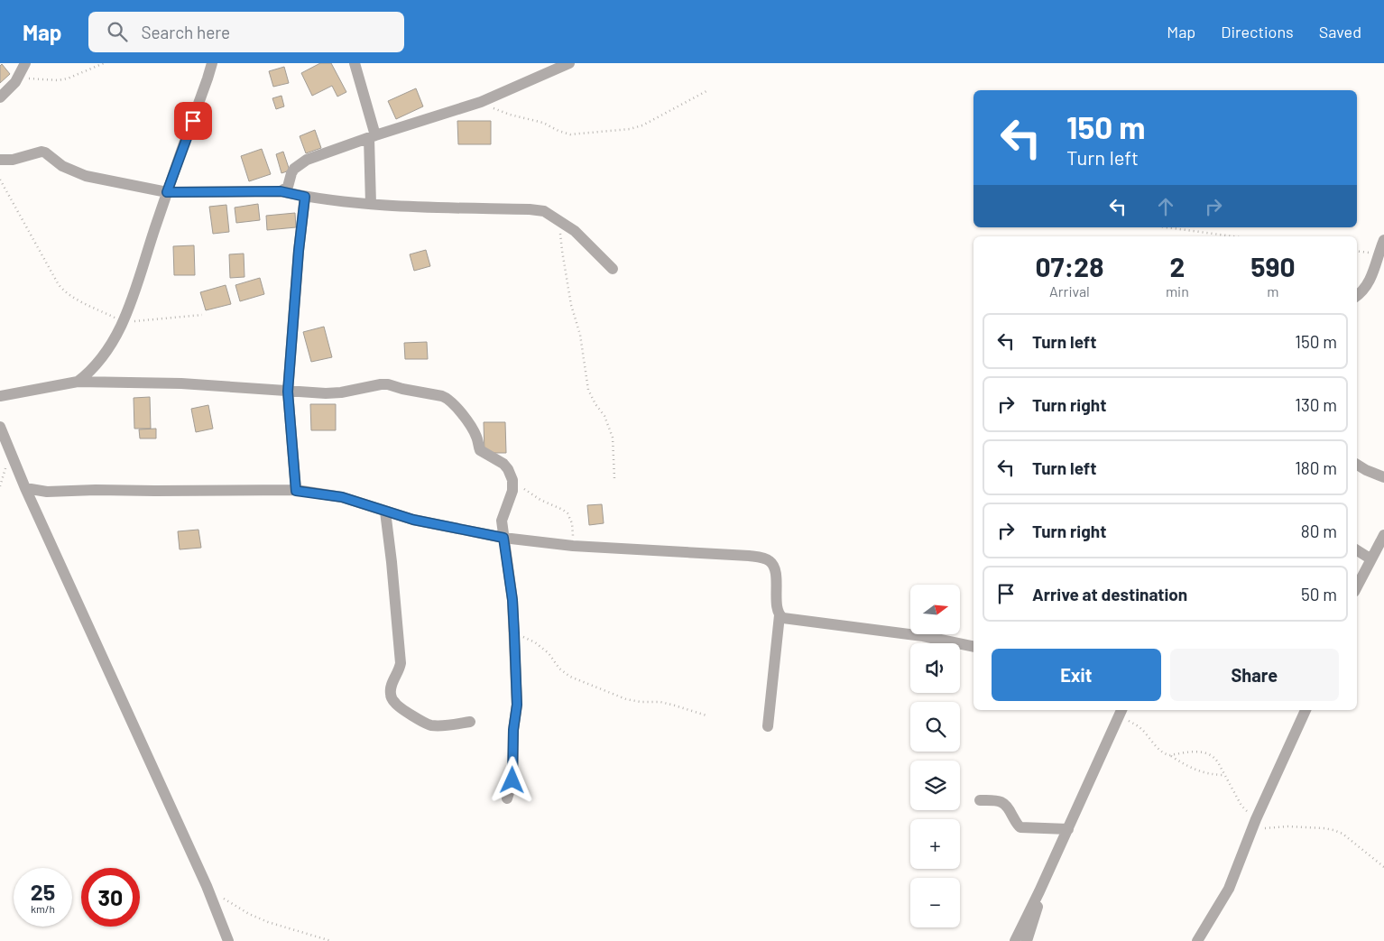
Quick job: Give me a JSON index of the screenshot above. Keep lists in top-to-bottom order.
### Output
{
  "north": "right",
  "page": {
    "header": "Map",
    "search": "Search here",
    "nav": ["Map", "Directions", "Saved"],
    "turn": ["150 m", "Turn left"],
    "eta": [
      "07:28",
      "Arrival",
      "2",
      "min",
      "590",
      "m"
    ],
    "list": [
      {
        "name": "Turn left",
        "value": "150 m"
      },
      {
        "name": "Turn right",
        "value": "130 m"
      },
      {
        "name": "Turn left",
        "value": "180 m"
      },
      {
        "name": "Turn right",
        "value": "80 m"
      },
      {
        "name": "Arrive at destination",
        "value": "50 m"
      }
    ],
    "map_buttons": ["+", "−"],
    "buttons": ["Exit", "Share"],
    "speed": "25 km/h",
    "limit": "30"
  }
}
